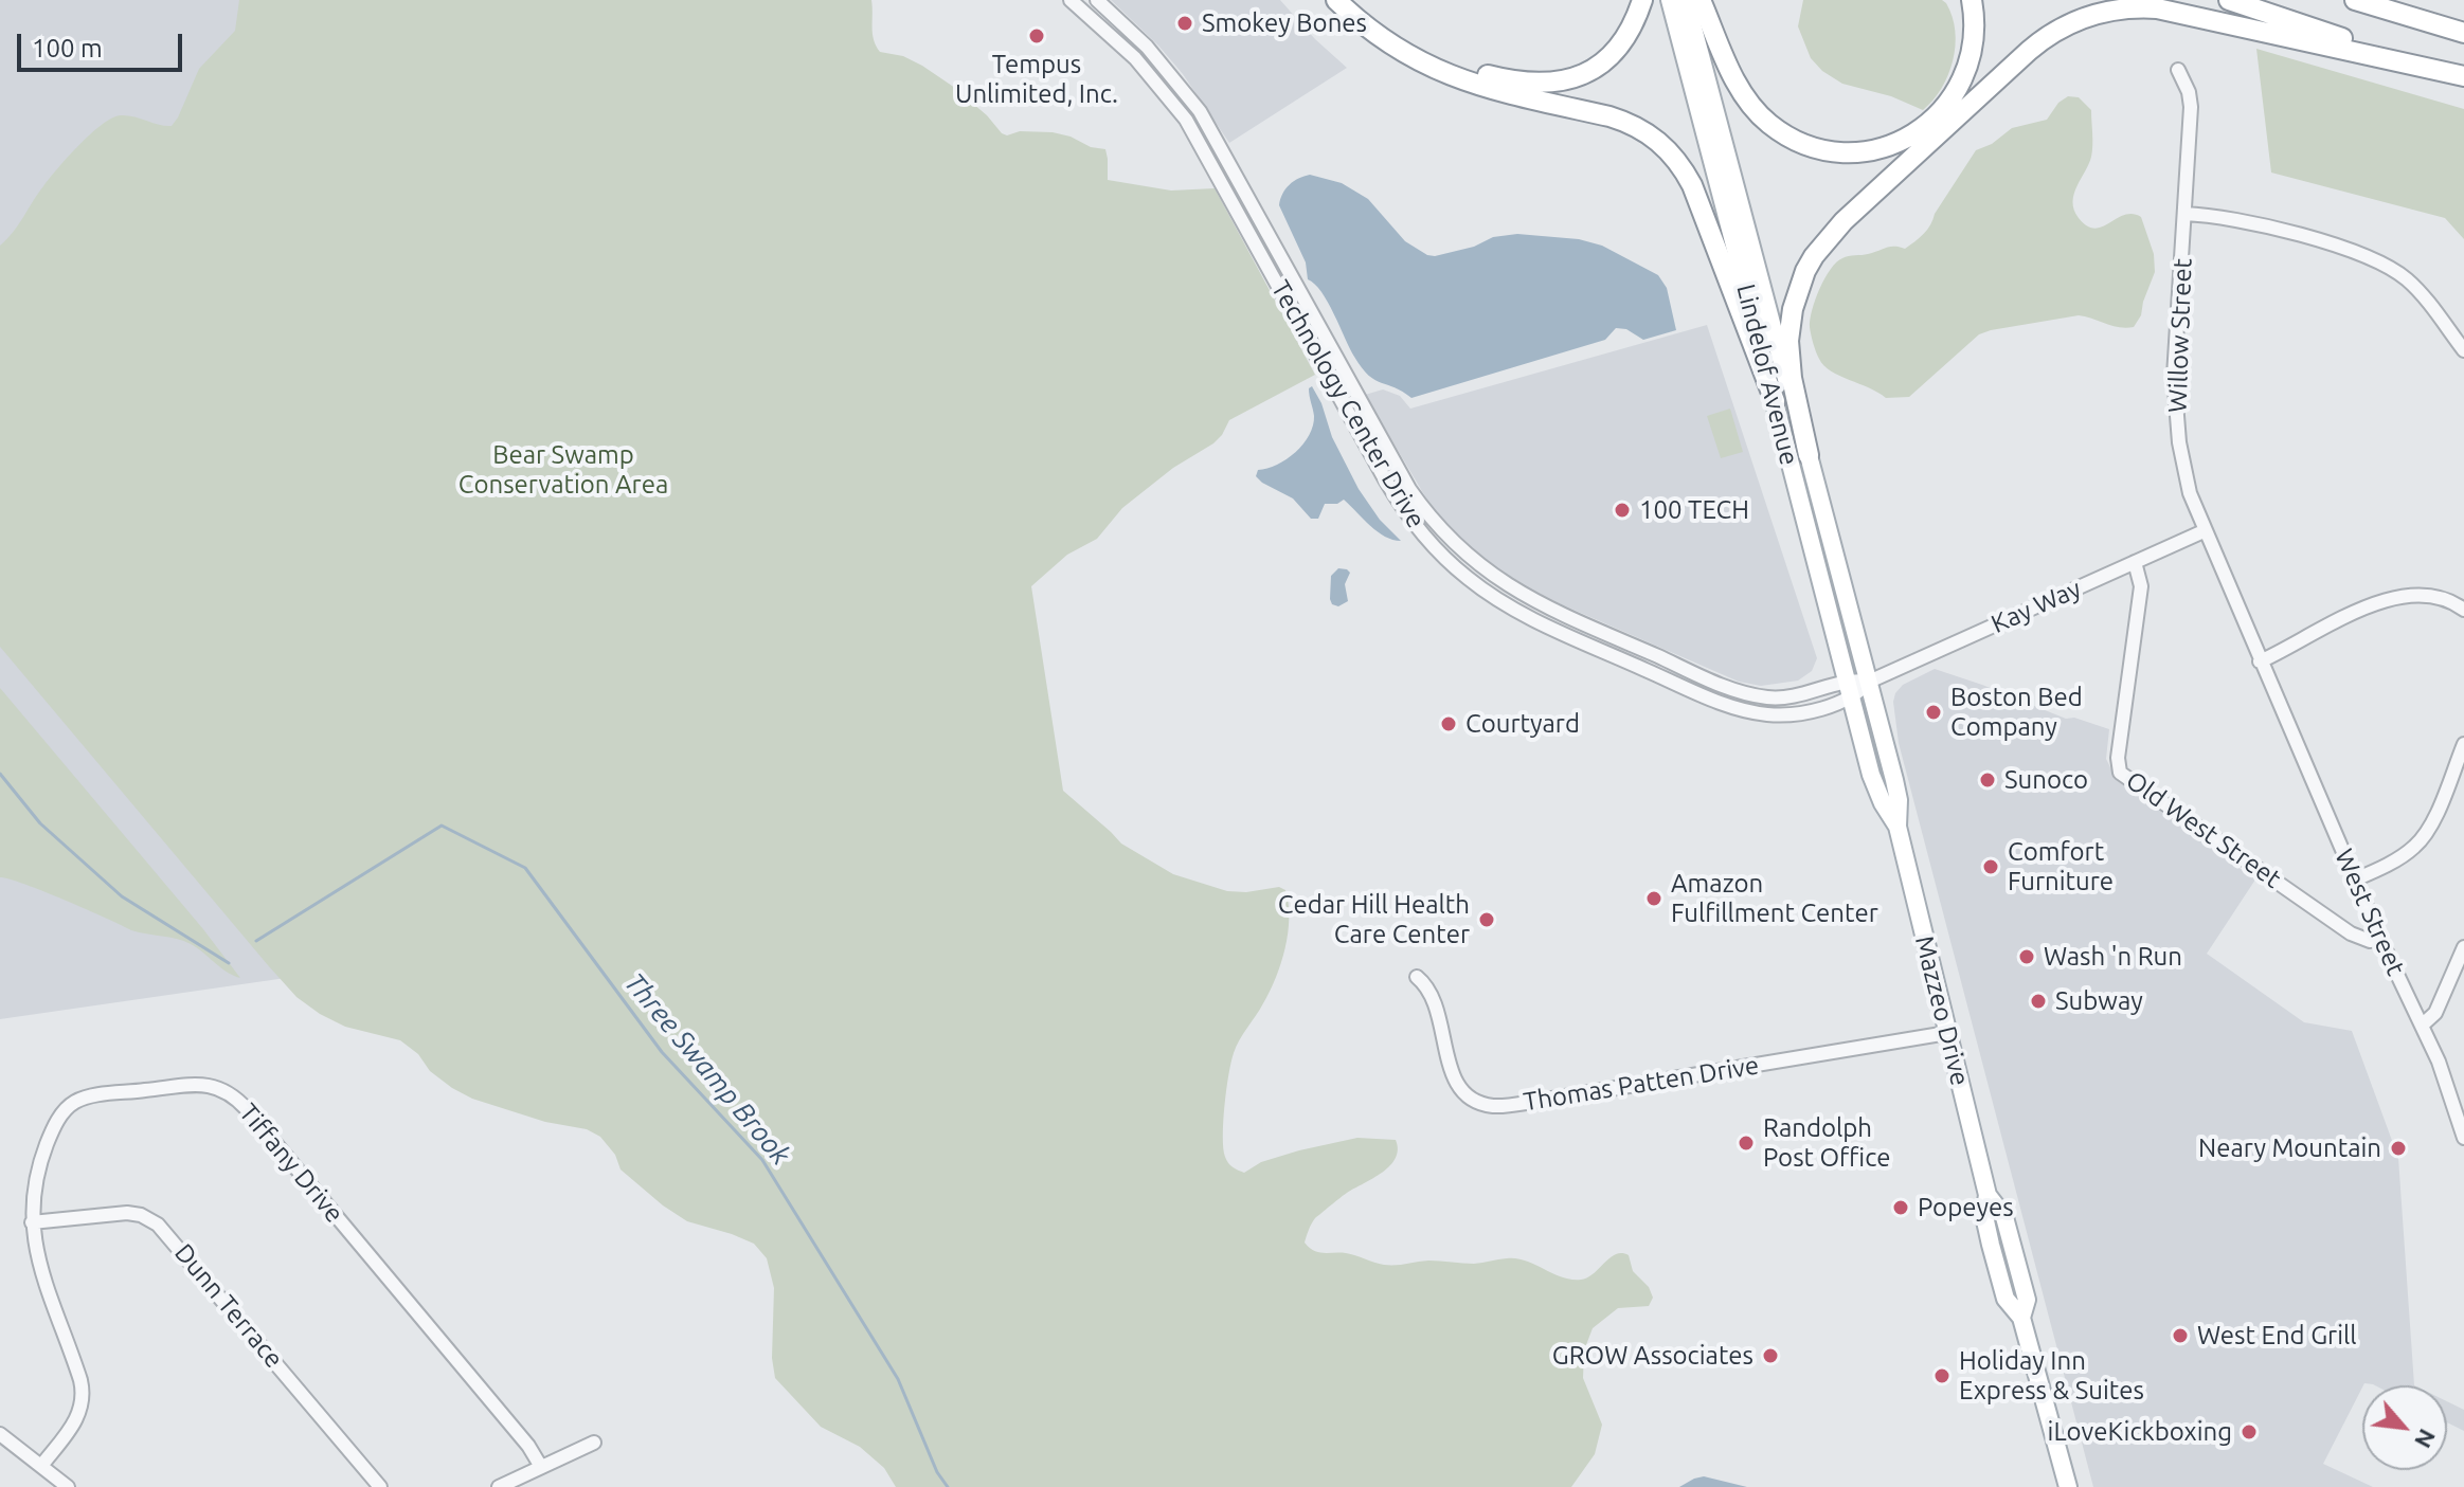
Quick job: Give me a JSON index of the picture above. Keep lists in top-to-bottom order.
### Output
{
  "streets": {
    "main road": ["Lindelof Avenue", "Mazzeo Drive"],
    "street": [
      "Willow Street",
      "Technology Center Drive",
      "Kay Way",
      "Old West Street",
      "West Street",
      "Thomas Patten Drive",
      "Tiffany Drive",
      "Dunn Terrace"
    ]
  },
  "crossings": [
    ["Willow Street", "Kay Way"],
    ["Willow Street", "West Street"],
    ["Lindelof Avenue", "Technology Center Drive"],
    ["Lindelof Avenue", "Kay Way"],
    ["Lindelof Avenue", "Mazzeo Drive"],
    ["Technology Center Drive", "Kay Way"],
    ["Kay Way", "Old West Street"],
    ["Old West Street", "West Street"],
    ["Mazzeo Drive", "Thomas Patten Drive"],
    ["Tiffany Drive", "Dunn Terrace"]
  ],
  "water": ["Three Swamp Brook"],
  "parks": ["Bear Swamp Conservation Area"],
  "places": [
    "Smokey Bones",
    "Tempus Unlimited, Inc.",
    "100 TECH",
    "Boston Bed Company",
    "Courtyard",
    "Sunoco",
    "Comfort Furniture",
    "Amazon Fulfillment Center",
    "Cedar Hill Health Care Center",
    "Wash 'n Run",
    "Subway",
    "Randolph Post Office",
    "Neary Mountain",
    "Popeyes",
    "West End Grill",
    "GROW Associates",
    "Holiday Inn Express & Suites",
    "iLoveKickboxing"
  ],
  "scale_bar": "100 m",
  "north": "bottom right"
}
